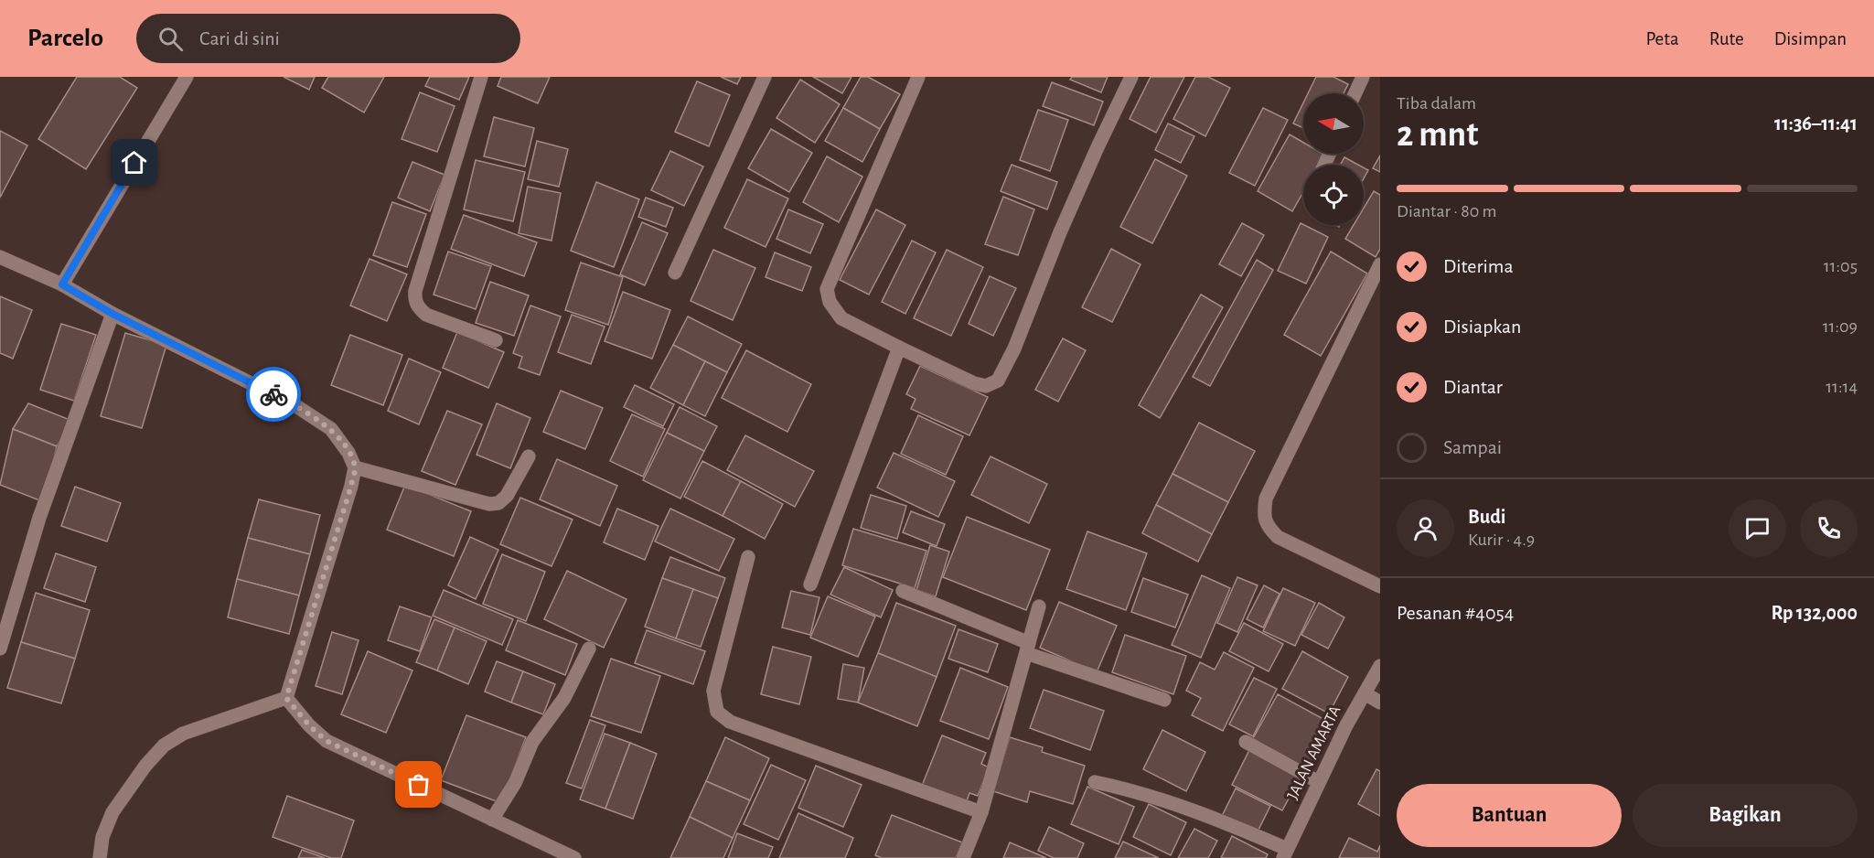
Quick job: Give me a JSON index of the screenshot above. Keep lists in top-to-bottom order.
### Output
{
  "streets": {
    "street": ["JALAN AMARTA"]
  },
  "north": "left",
  "page": {
    "header": "Parcelo",
    "search": "Cari di sini",
    "nav": ["Peta", "Rute", "Disimpan"],
    "heading": ["2 mnt", "Tiba dalam", "11:36–11:41"],
    "panel": [
      "Budi",
      "Kurir · 4.9",
      "Pesanan #4054",
      "Rp 132,000"
    ],
    "bar": "Diantar · 80 m",
    "list": [
      ["Diterima", "11:05"],
      ["Disiapkan", "11:09"],
      ["Diantar", "11:14"],
      "Sampai"
    ],
    "buttons": ["Bantuan", "Bagikan"]
  }
}
